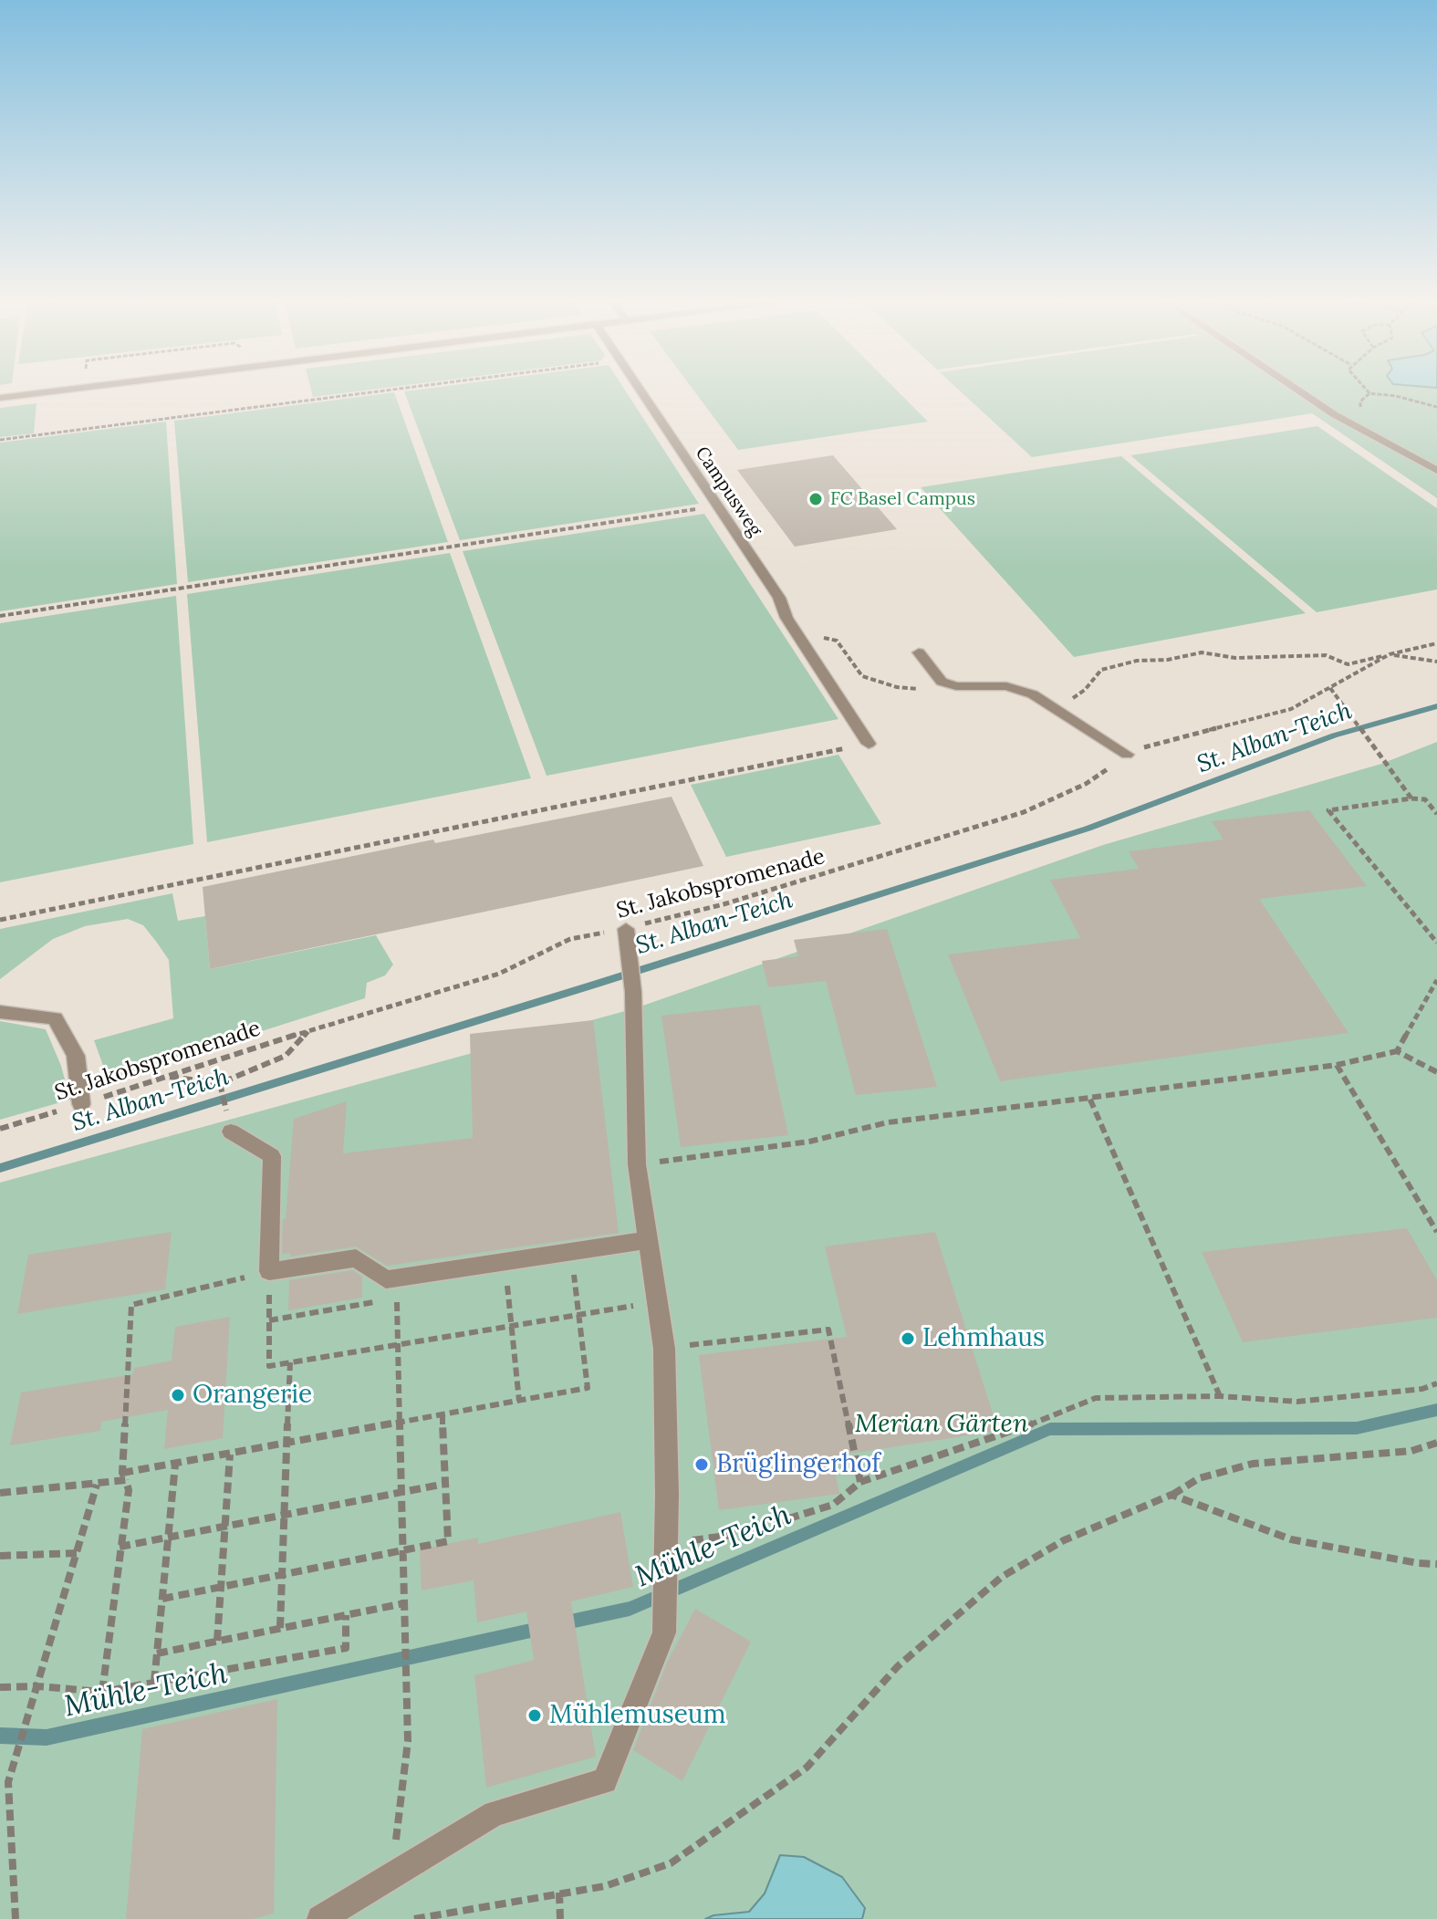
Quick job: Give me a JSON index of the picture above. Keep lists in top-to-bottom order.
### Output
{
  "streets": {
    "lane": ["Campusweg"],
    "path": ["St. Jakobspromenade"]
  },
  "water": ["St. Alban-Teich", "Mühle-Teich"],
  "parks": ["Merian Gärten"],
  "places": [
    "FC Basel Campus",
    "Lehmhaus",
    "Orangerie",
    "Brüglingerhof",
    "Mühlemuseum"
  ]
}
